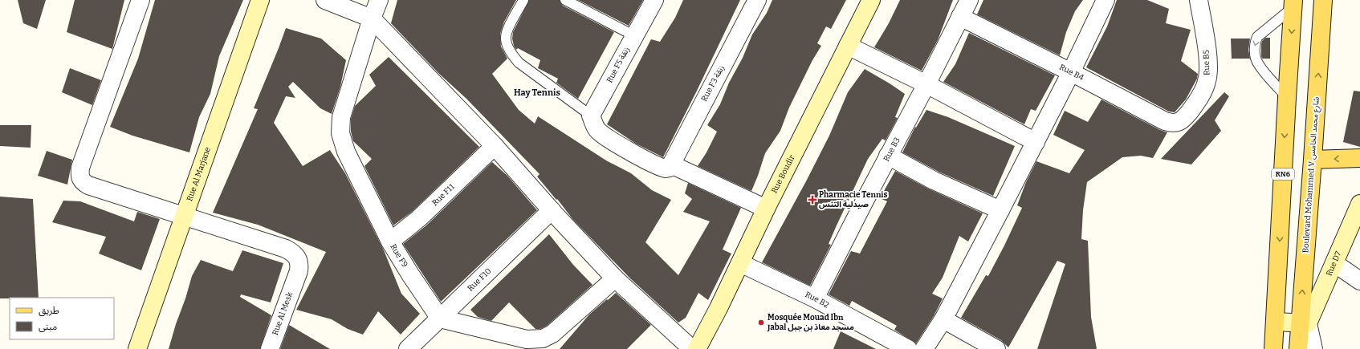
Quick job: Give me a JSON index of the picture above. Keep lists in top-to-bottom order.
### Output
{
  "streets": {
    "main road": ["RN6", "Boulevard Mohammed V شارع محمد الخامس"],
    "street": [
      "Rue B5",
      "Rue F5 زنقة",
      "Rue B4",
      "Rue F3 زنقة",
      "Rue B3",
      "Rue Al Marjane",
      "Rue Boudir",
      "Rue F11",
      "Rue F9",
      "Rue D7",
      "Rue F10",
      "Rue B2",
      "Rue Al Mesk"
    ]
  },
  "crossings": [
    ["Rue B5", "Rue B4"],
    ["Rue B4", "Rue B3"],
    ["Rue B3", "Rue B2"],
    ["Rue Al Marjane", "Rue Al Mesk"],
    ["Rue Boudir", "Rue B2"],
    ["Boulevard Mohammed V شارع محمد الخامس", "Rue D7"],
    ["Rue F11", "Rue F9"],
    ["Rue F9", "Rue F10"]
  ],
  "districts": ["Hay Tennis"],
  "places": {
    "health": ["Pharmacie Tennis صيدلية التنس"],
    "other": ["Mosquée Mouad Ibn Jabal مسجد معاذ بن جبل"]
  },
  "legend": ["طريق", "مبنى"]
}
